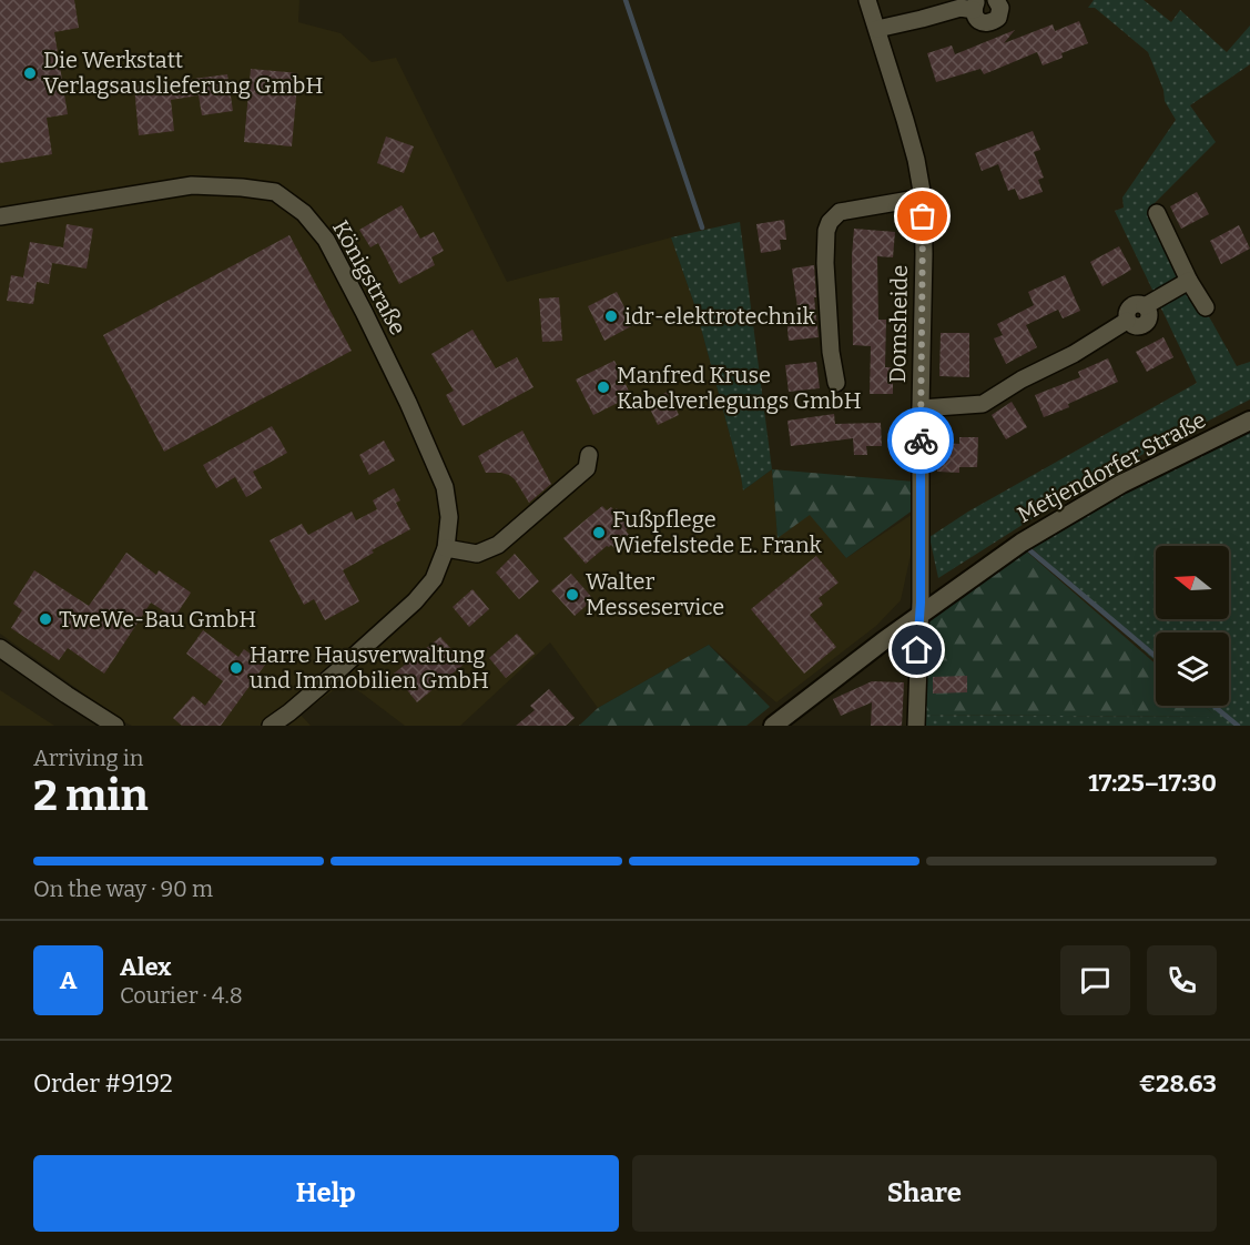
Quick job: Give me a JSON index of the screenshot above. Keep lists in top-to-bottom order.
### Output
{
  "streets": {
    "street": ["Königstraße", "Domsheide", "Metjendorfer Straße"]
  },
  "crossings": [
    ["Domsheide", "Metjendorfer Straße"]
  ],
  "places": [
    "Die Werkstatt Verlagsauslieferung GmbH",
    "idr-elektrotechnik",
    "Manfred Kruse Kabelverlegungs GmbH",
    "Fußpflege Wiefelstede E. Frank",
    "Walter Messeservice",
    "TweWe-Bau GmbH",
    "Harre Hausverwaltung und Immobilien GmbH"
  ],
  "north": "left",
  "page": {
    "heading": ["2 min", "Arriving in", "17:25–17:30"],
    "panel": [
      "Alex",
      "Courier · 4.8",
      "Order #9192",
      "€28.63"
    ],
    "bar": "On the way · 90 m",
    "round": "A",
    "buttons": ["Help", "Share"]
  }
}
